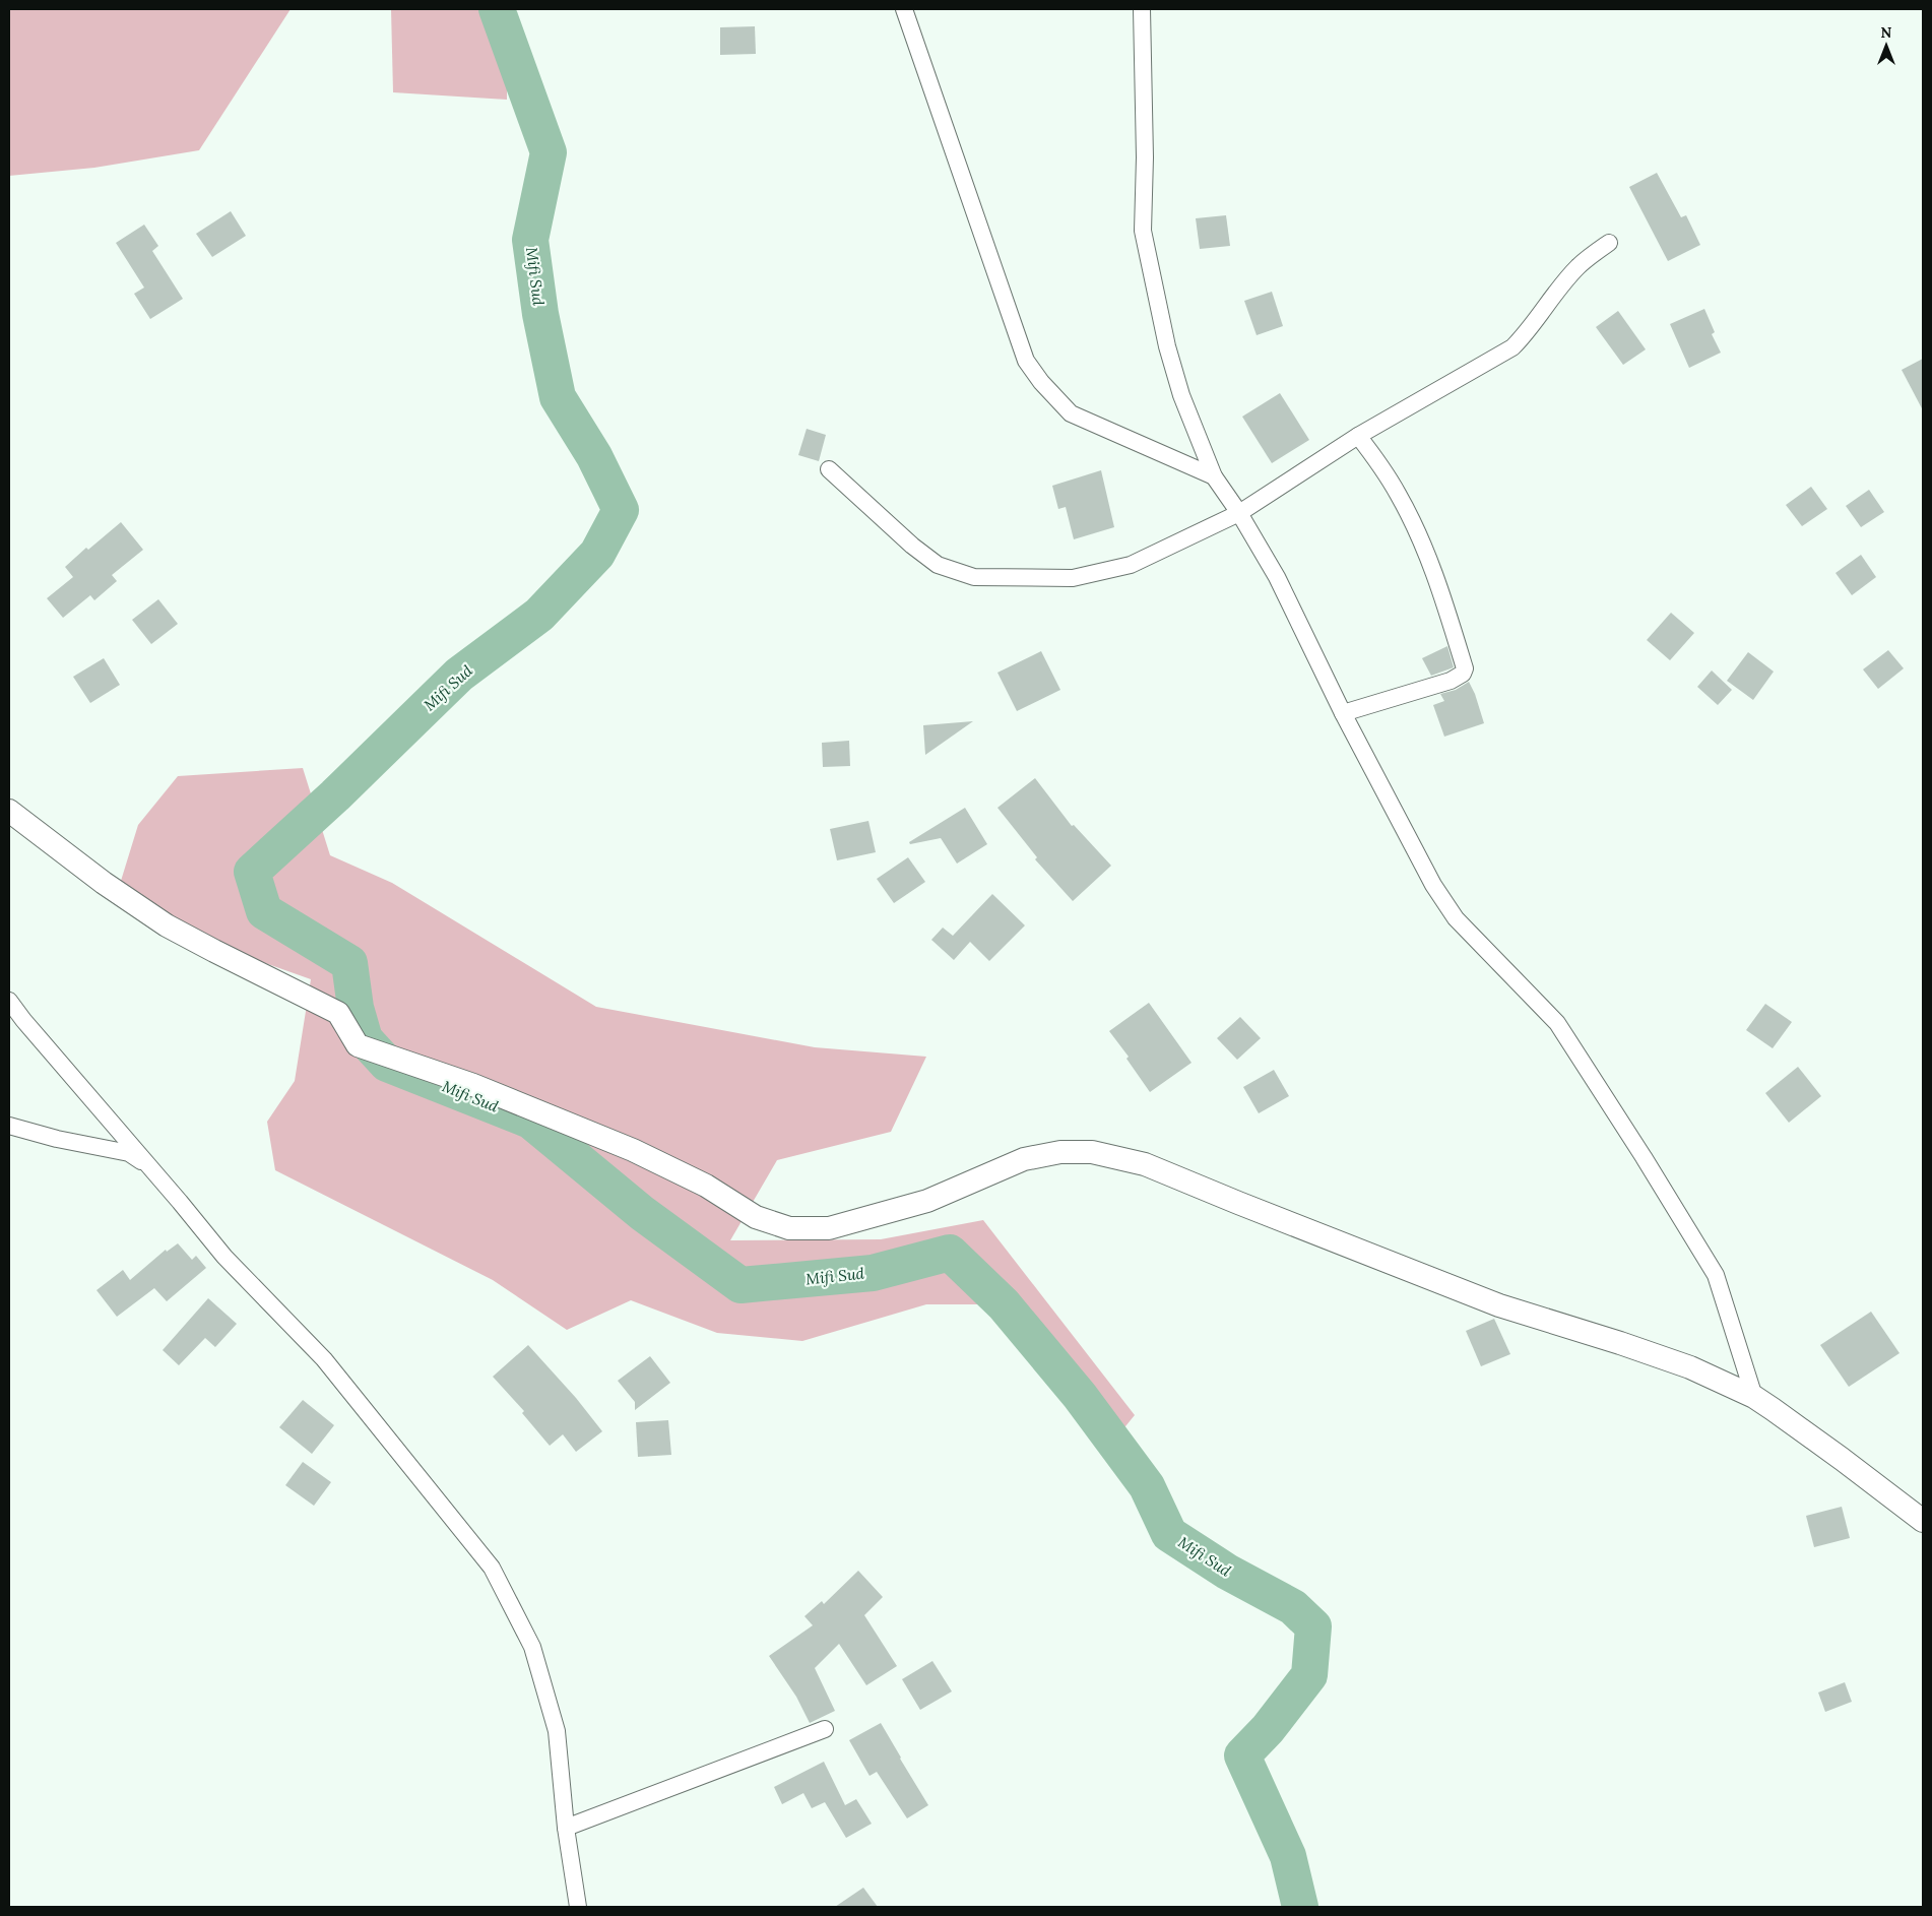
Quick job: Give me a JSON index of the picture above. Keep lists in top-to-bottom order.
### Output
{
  "water": ["Mifi Sud"],
  "north": "top"
}
